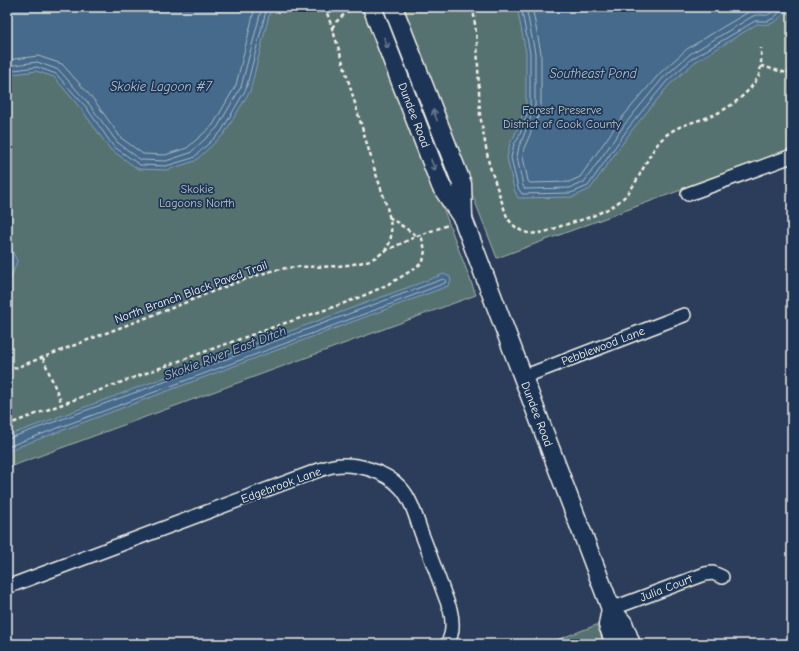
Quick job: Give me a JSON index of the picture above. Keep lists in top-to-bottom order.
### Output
{
  "streets": {
    "main road": ["Dundee Road"],
    "street": ["Pebblewood Lane", "Edgebrook Lane", "Julia Court"],
    "path": ["North Branch Black Paved Trail"]
  },
  "crossings": [
    ["Dundee Road", "North Branch Black Paved Trail"],
    ["Dundee Road", "Pebblewood Lane"],
    ["Dundee Road", "Julia Court"]
  ],
  "water": ["Southeast Pond", "Skokie Lagoon #7", "Skokie River East Ditch"],
  "parks": ["Forest Preserve District of Cook County", "Skokie Lagoons North"]
}
